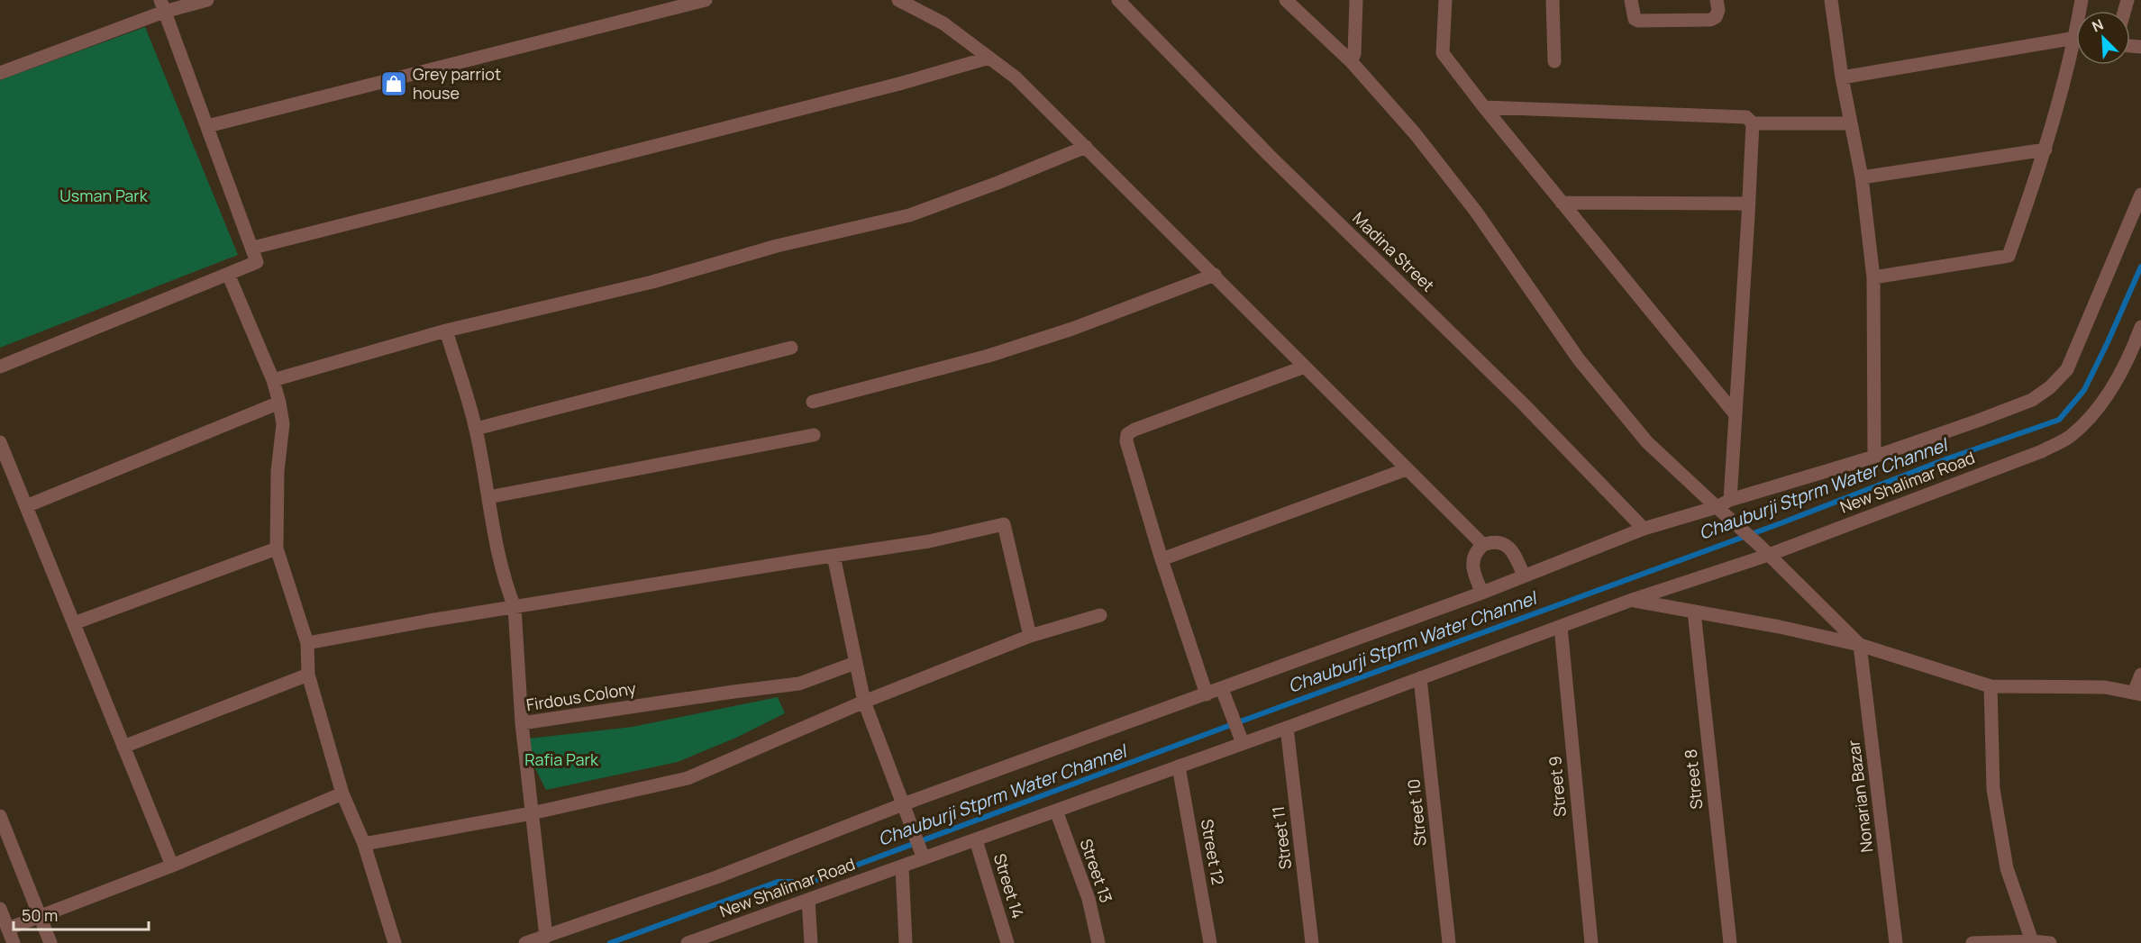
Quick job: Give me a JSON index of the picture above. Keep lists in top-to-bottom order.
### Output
{
  "streets": {
    "street": [
      "Madina Street",
      "New Shalimar Road",
      "Firdous Colony",
      "Street 8",
      "Street 9",
      "Nonarian Bazar",
      "Street 10",
      "Street 11",
      "Street 12",
      "Street 13",
      "Street 14"
    ]
  },
  "crossings": [
    ["New Shalimar Road", "Street 9"],
    ["New Shalimar Road", "Street 10"],
    ["New Shalimar Road", "Street 11"],
    ["New Shalimar Road", "Street 12"],
    ["New Shalimar Road", "Street 13"],
    ["New Shalimar Road", "Street 14"]
  ],
  "water": ["Chauburji Stprm Water Channel"],
  "parks": ["Usman Park", "Rafia Park"],
  "places": {
    "shop": ["Grey parriot house"]
  },
  "scale_bar": "50 m",
  "north": "top left"
}
